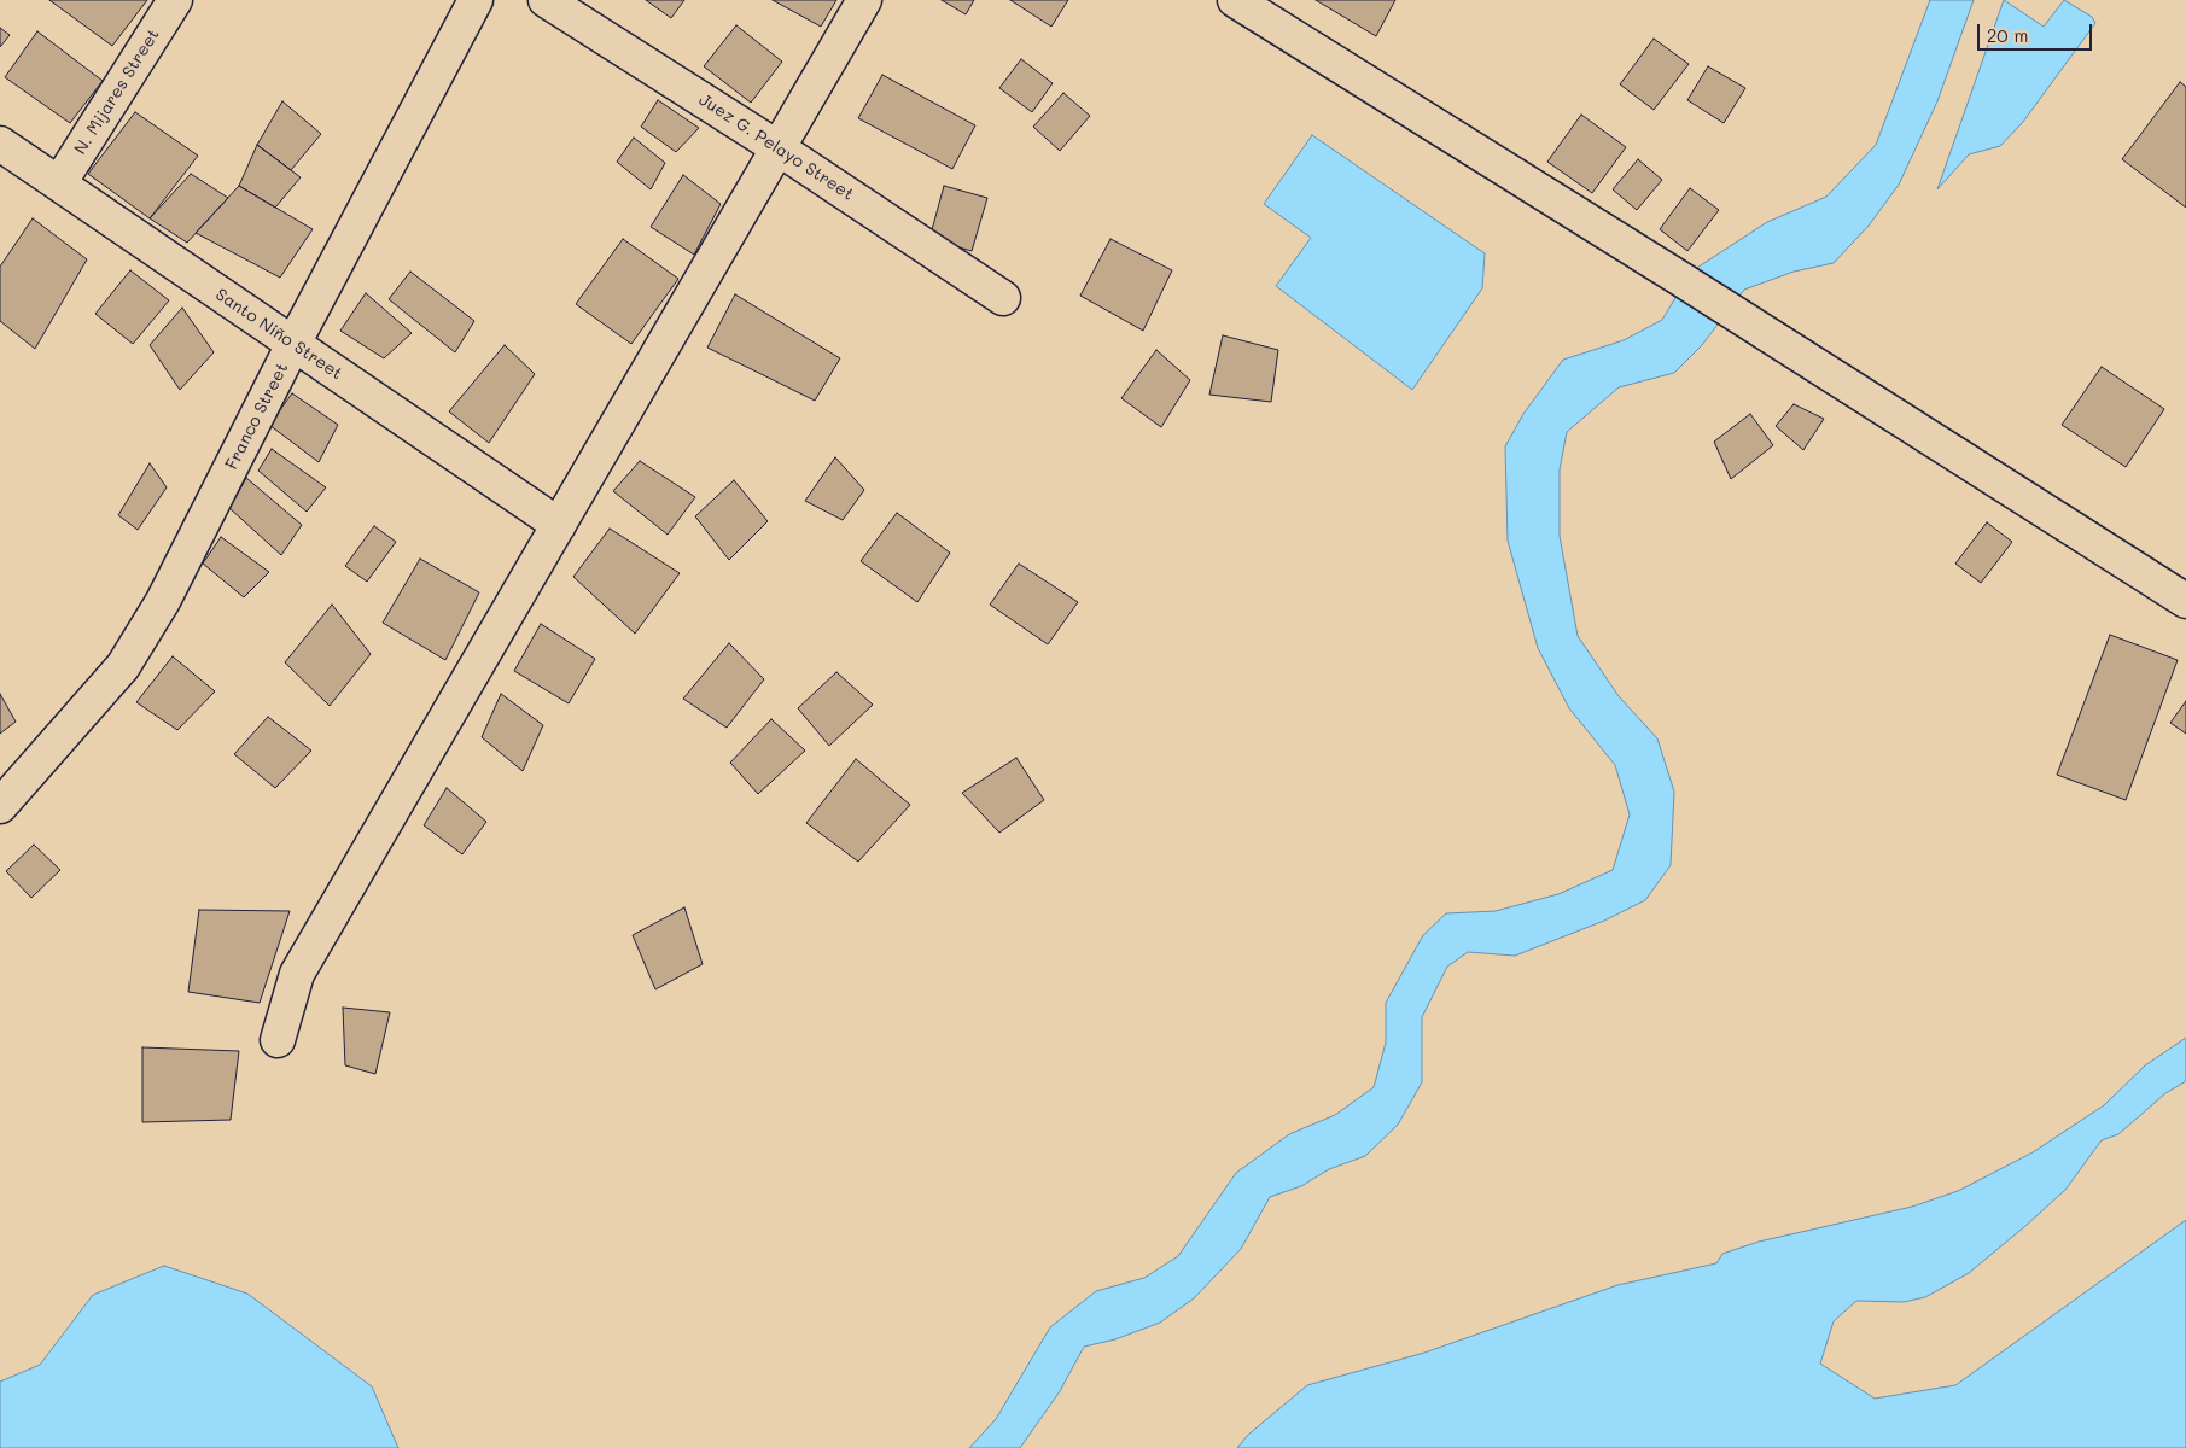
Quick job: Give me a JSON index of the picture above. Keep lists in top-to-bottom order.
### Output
{
  "streets": {
    "street": [
      "N. Mijares Street",
      "Juez G. Pelayo Street",
      "Santo Niño Street",
      "Franco Street"
    ]
  },
  "crossings": [
    ["N. Mijares Street", "Santo Niño Street"],
    ["Santo Niño Street", "Franco Street"]
  ],
  "scale_bar": "20 m"
}
